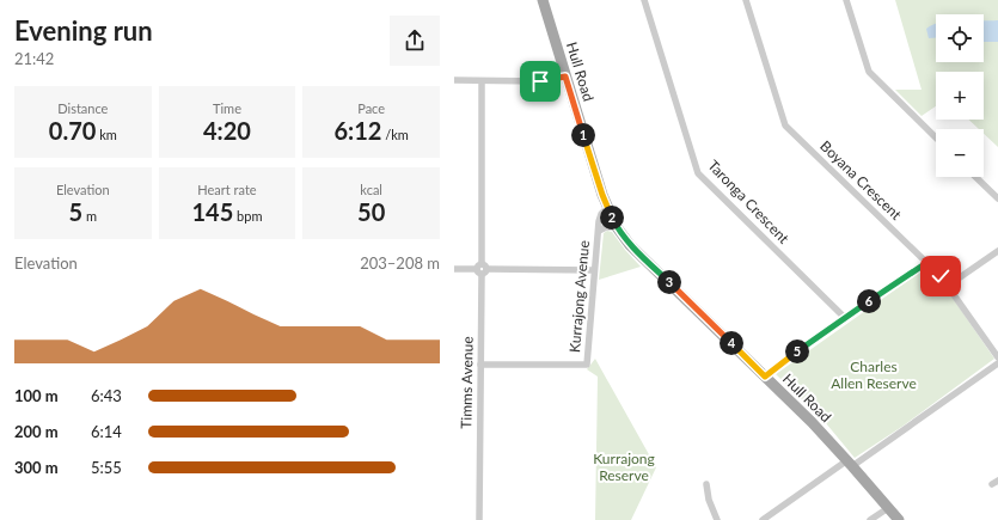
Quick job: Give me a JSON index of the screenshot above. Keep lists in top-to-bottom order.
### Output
{
  "streets": {
    "main road": ["Hull Road"],
    "street": [
      "Boyana Crescent",
      "Taronga Crescent",
      "Kurrajong Avenue",
      "Timms Avenue"
    ]
  },
  "crossings": [
    ["Hull Road", "Kurrajong Avenue"],
    ["Kurrajong Avenue", "Timms Avenue"]
  ],
  "parks": ["Charles Allen Reserve", "Kurrajong Reserve"],
  "page": {
    "heading": ["Evening run", "21:42"],
    "map_buttons": ["+", "−"],
    "stats": [
      ["Distance", "0.70 km"],
      ["Time", "4:20"],
      ["Pace", "6:12 /km"],
      ["Elevation", "5 m"],
      ["Heart rate", "145 bpm"],
      ["kcal", "50"]
    ],
    "pins": [
      "1",
      "2",
      "3",
      "6",
      "4",
      "5"
    ],
    "chart": ["Elevation", "203–208 m"],
    "list": [
      {
        "name": "100 m",
        "note": "6:43"
      },
      {
        "name": "200 m",
        "note": "6:14"
      },
      {
        "name": "300 m",
        "note": "5:55"
      }
    ]
  }
}
